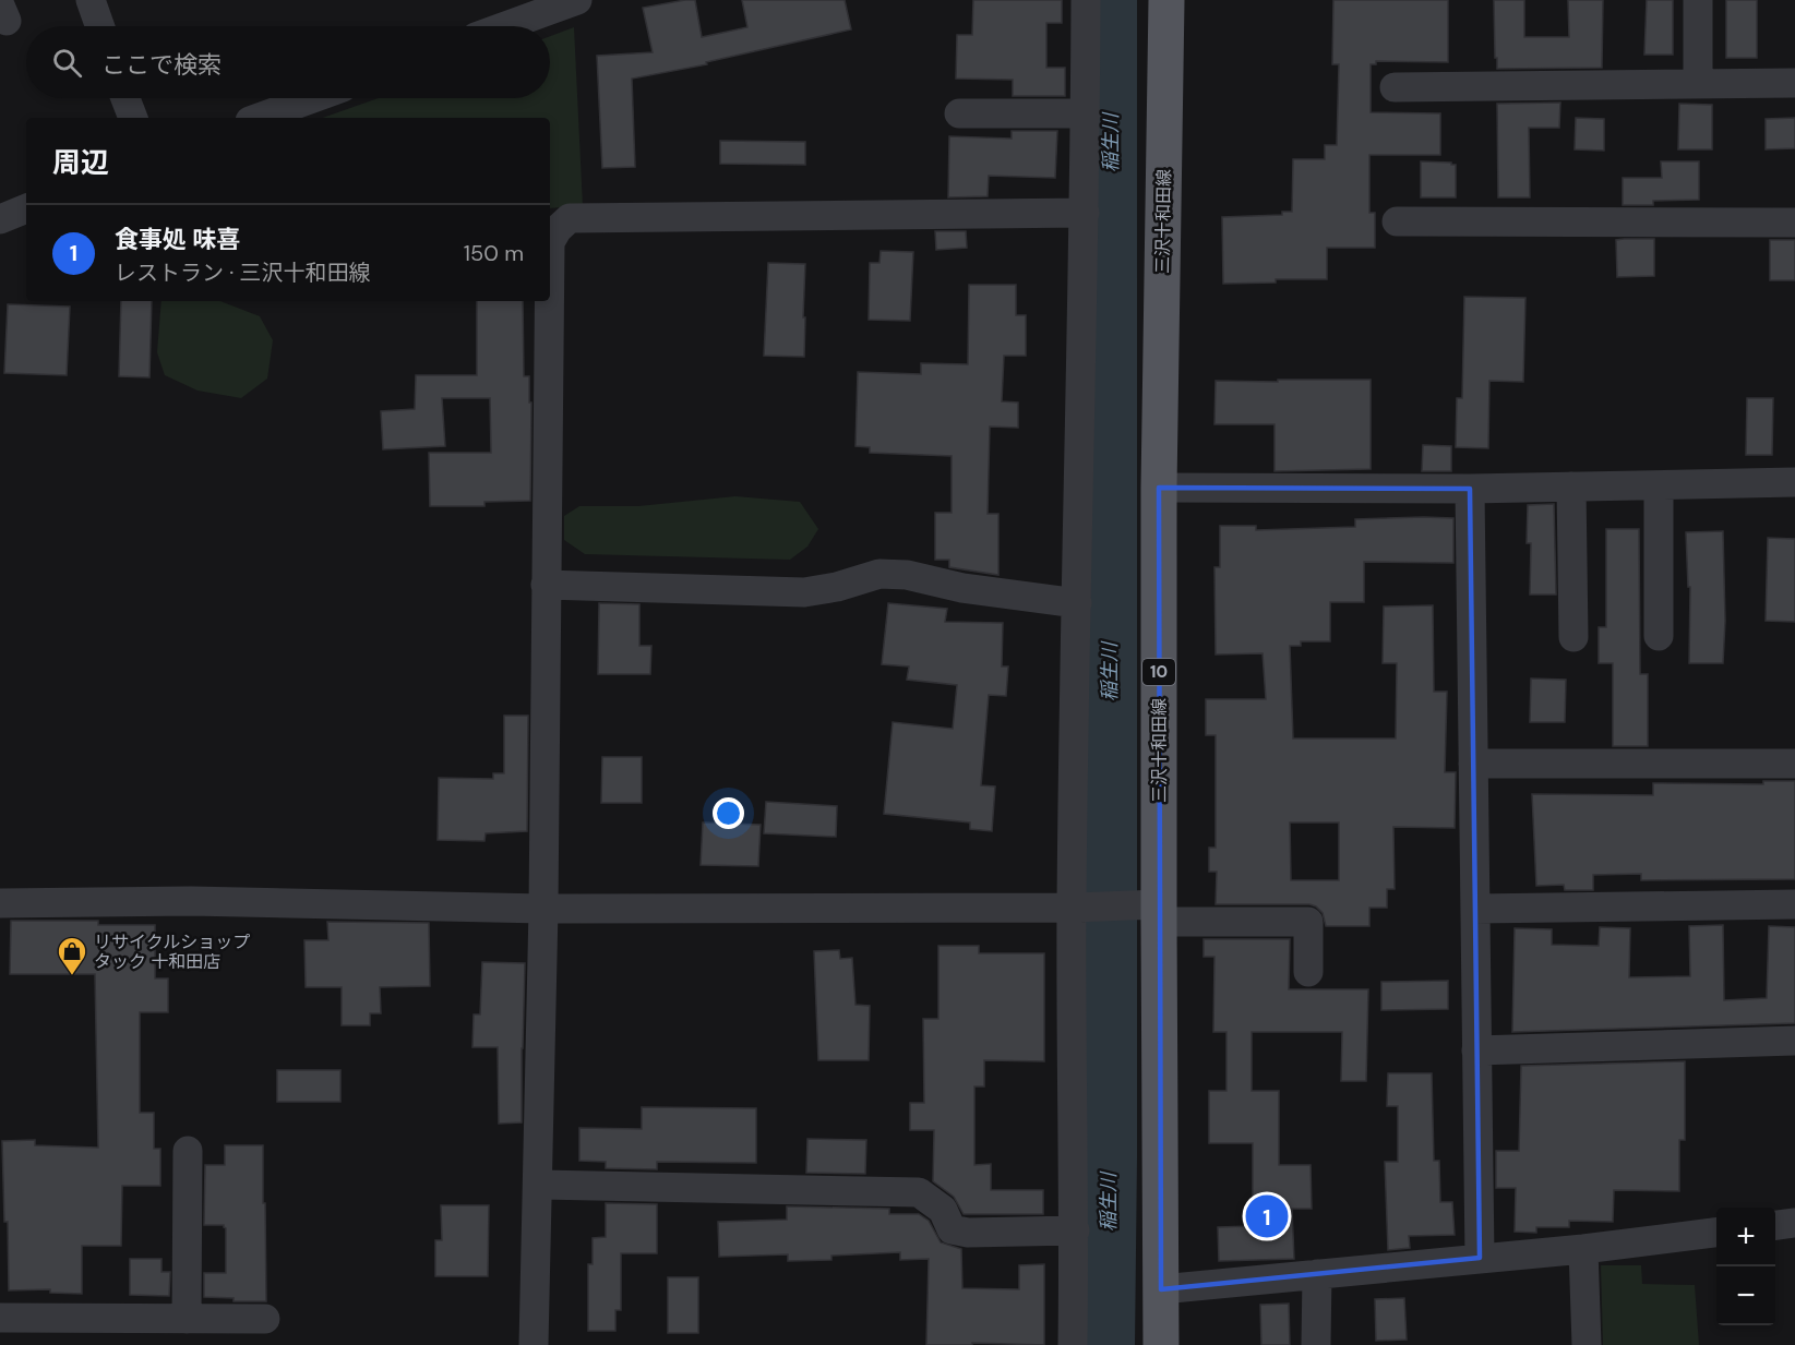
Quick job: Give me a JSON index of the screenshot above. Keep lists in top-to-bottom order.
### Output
{
  "streets": {
    "main road": ["三沢十和田線", "10"]
  },
  "water": ["稲生川"],
  "places": {
    "shop": ["リサイクルショップ タック 十和田店"]
  },
  "page": {
    "search": "ここで検索",
    "heading": "周辺",
    "list": [
      {
        "mark": "1",
        "name": "食事処 味喜",
        "note": "レストラン · 三沢十和田線",
        "value": "150 m"
      }
    ],
    "pins": "1",
    "map_buttons": ["+", "−"]
  }
}
